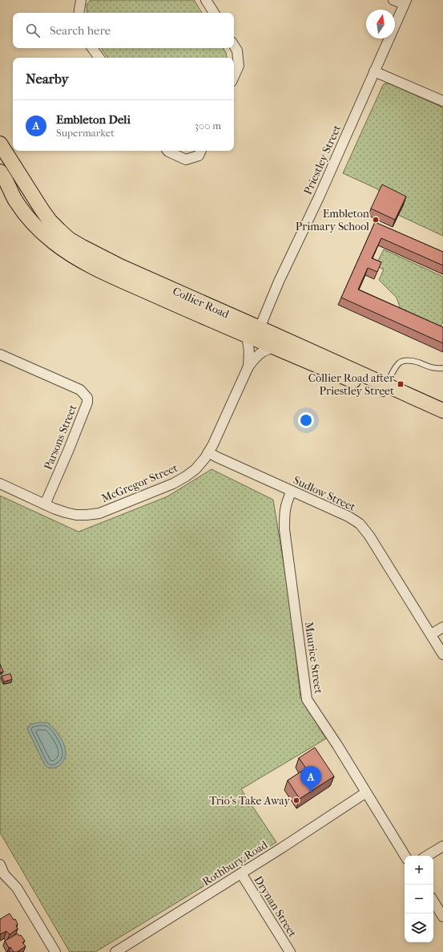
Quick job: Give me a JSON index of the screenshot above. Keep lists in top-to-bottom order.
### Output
{
  "streets": {
    "main road": ["Collier Road"],
    "street": [
      "Priestley Street",
      "Parsons Street",
      "McGregor Street",
      "Sudlow Street",
      "Maurice Street",
      "Rothbury Road",
      "Drynan Street"
    ]
  },
  "crossings": [
    ["Priestley Street", "Collier Road"],
    ["Collier Road", "McGregor Street"],
    ["Parsons Street", "McGregor Street"],
    ["McGregor Street", "Sudlow Street"],
    ["Sudlow Street", "Maurice Street"],
    ["Maurice Street", "Rothbury Road"],
    ["Rothbury Road", "Drynan Street"]
  ],
  "places": {
    "other": ["Embleton Primary School", "Trio's Take Away"],
    "transit": ["Collier Road after Priestley Street"]
  },
  "north": "top",
  "page": {
    "search": "Search here",
    "heading": "Nearby",
    "list": [
      {
        "mark": "A",
        "name": "Embleton Deli",
        "note": "Supermarket",
        "value": "300 m"
      }
    ],
    "pins": "A",
    "map_buttons": ["+", "−"]
  }
}
